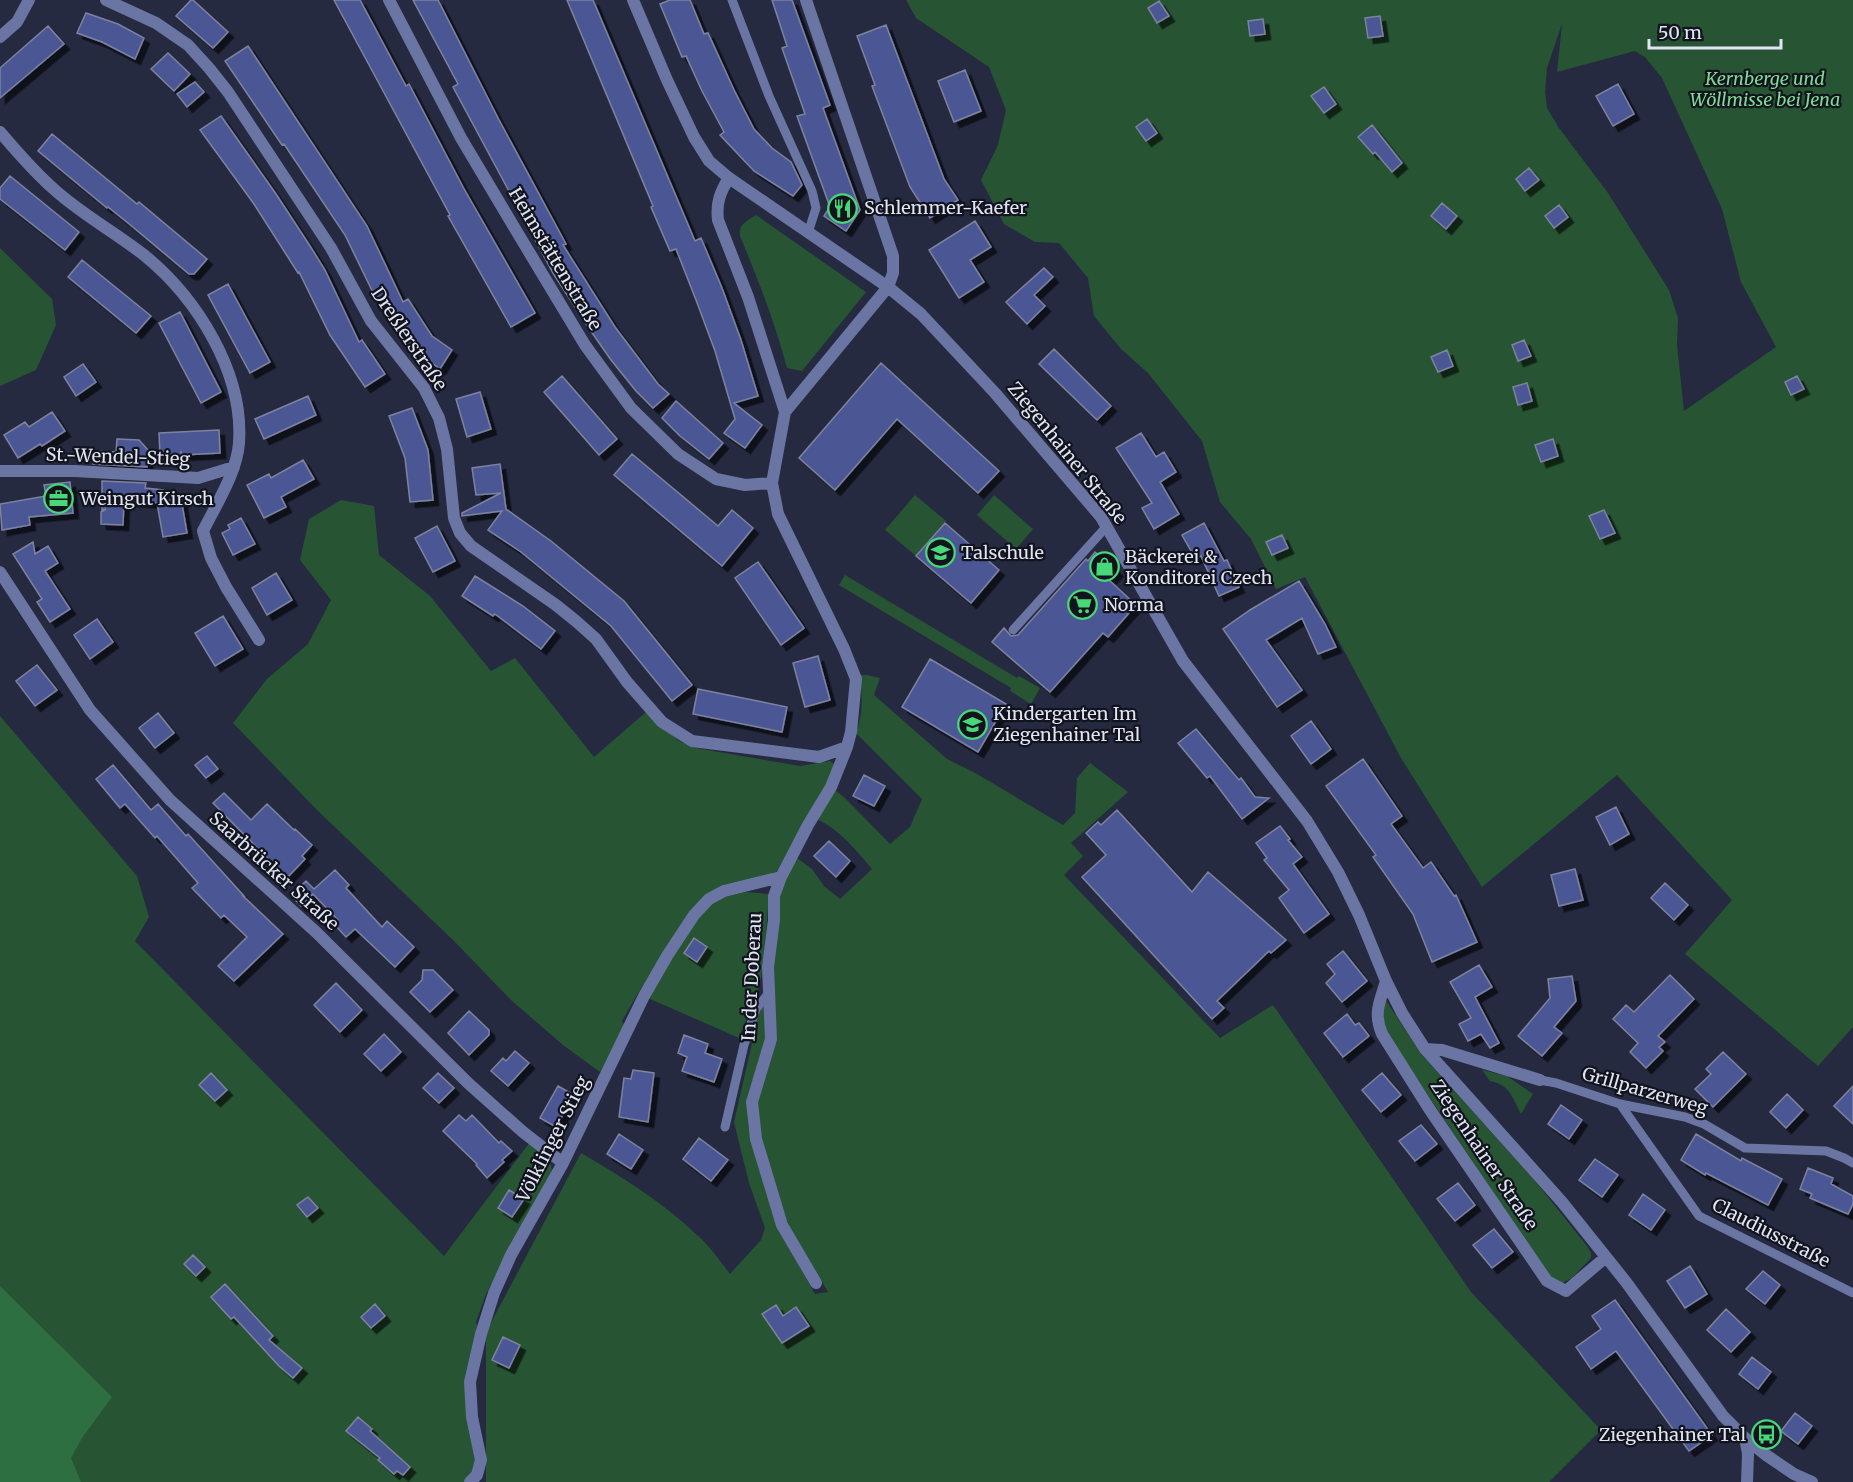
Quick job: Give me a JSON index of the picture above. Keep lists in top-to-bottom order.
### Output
{
  "streets": {
    "street": [
      "Heimstättenstraße",
      "Dreßlerstraße",
      "Ziegenhainer Straße",
      "St.-Wendel-Stieg",
      "Saarbrücker Straße",
      "In der Doberau",
      "Grillparzerweg",
      "Völklinger Stieg"
    ],
    "lane": ["Claudiusstraße"]
  },
  "crossings": [
    ["Heimstättenstraße", "In der Doberau"],
    ["Dreßlerstraße", "In der Doberau"],
    ["Ziegenhainer Straße", "Grillparzerweg"],
    ["Saarbrücker Straße", "Völklinger Stieg"],
    ["In der Doberau", "Völklinger Stieg"],
    ["Grillparzerweg", "Claudiusstraße"]
  ],
  "parks": ["Kernberge und Wöllmisse bei Jena"],
  "places": {
    "restaurant": ["Schlemmer-Kaefer"],
    "office": ["Weingut Kirsch"],
    "school or university": ["Talschule", "Kindergarten Im Ziegenhainer Tal"],
    "shop": ["Bäckerei & Konditorei Czech"],
    "supermarket": ["Norma"],
    "bus stop": ["Ziegenhainer Tal"]
  },
  "scale_bar": "50 m"
}
